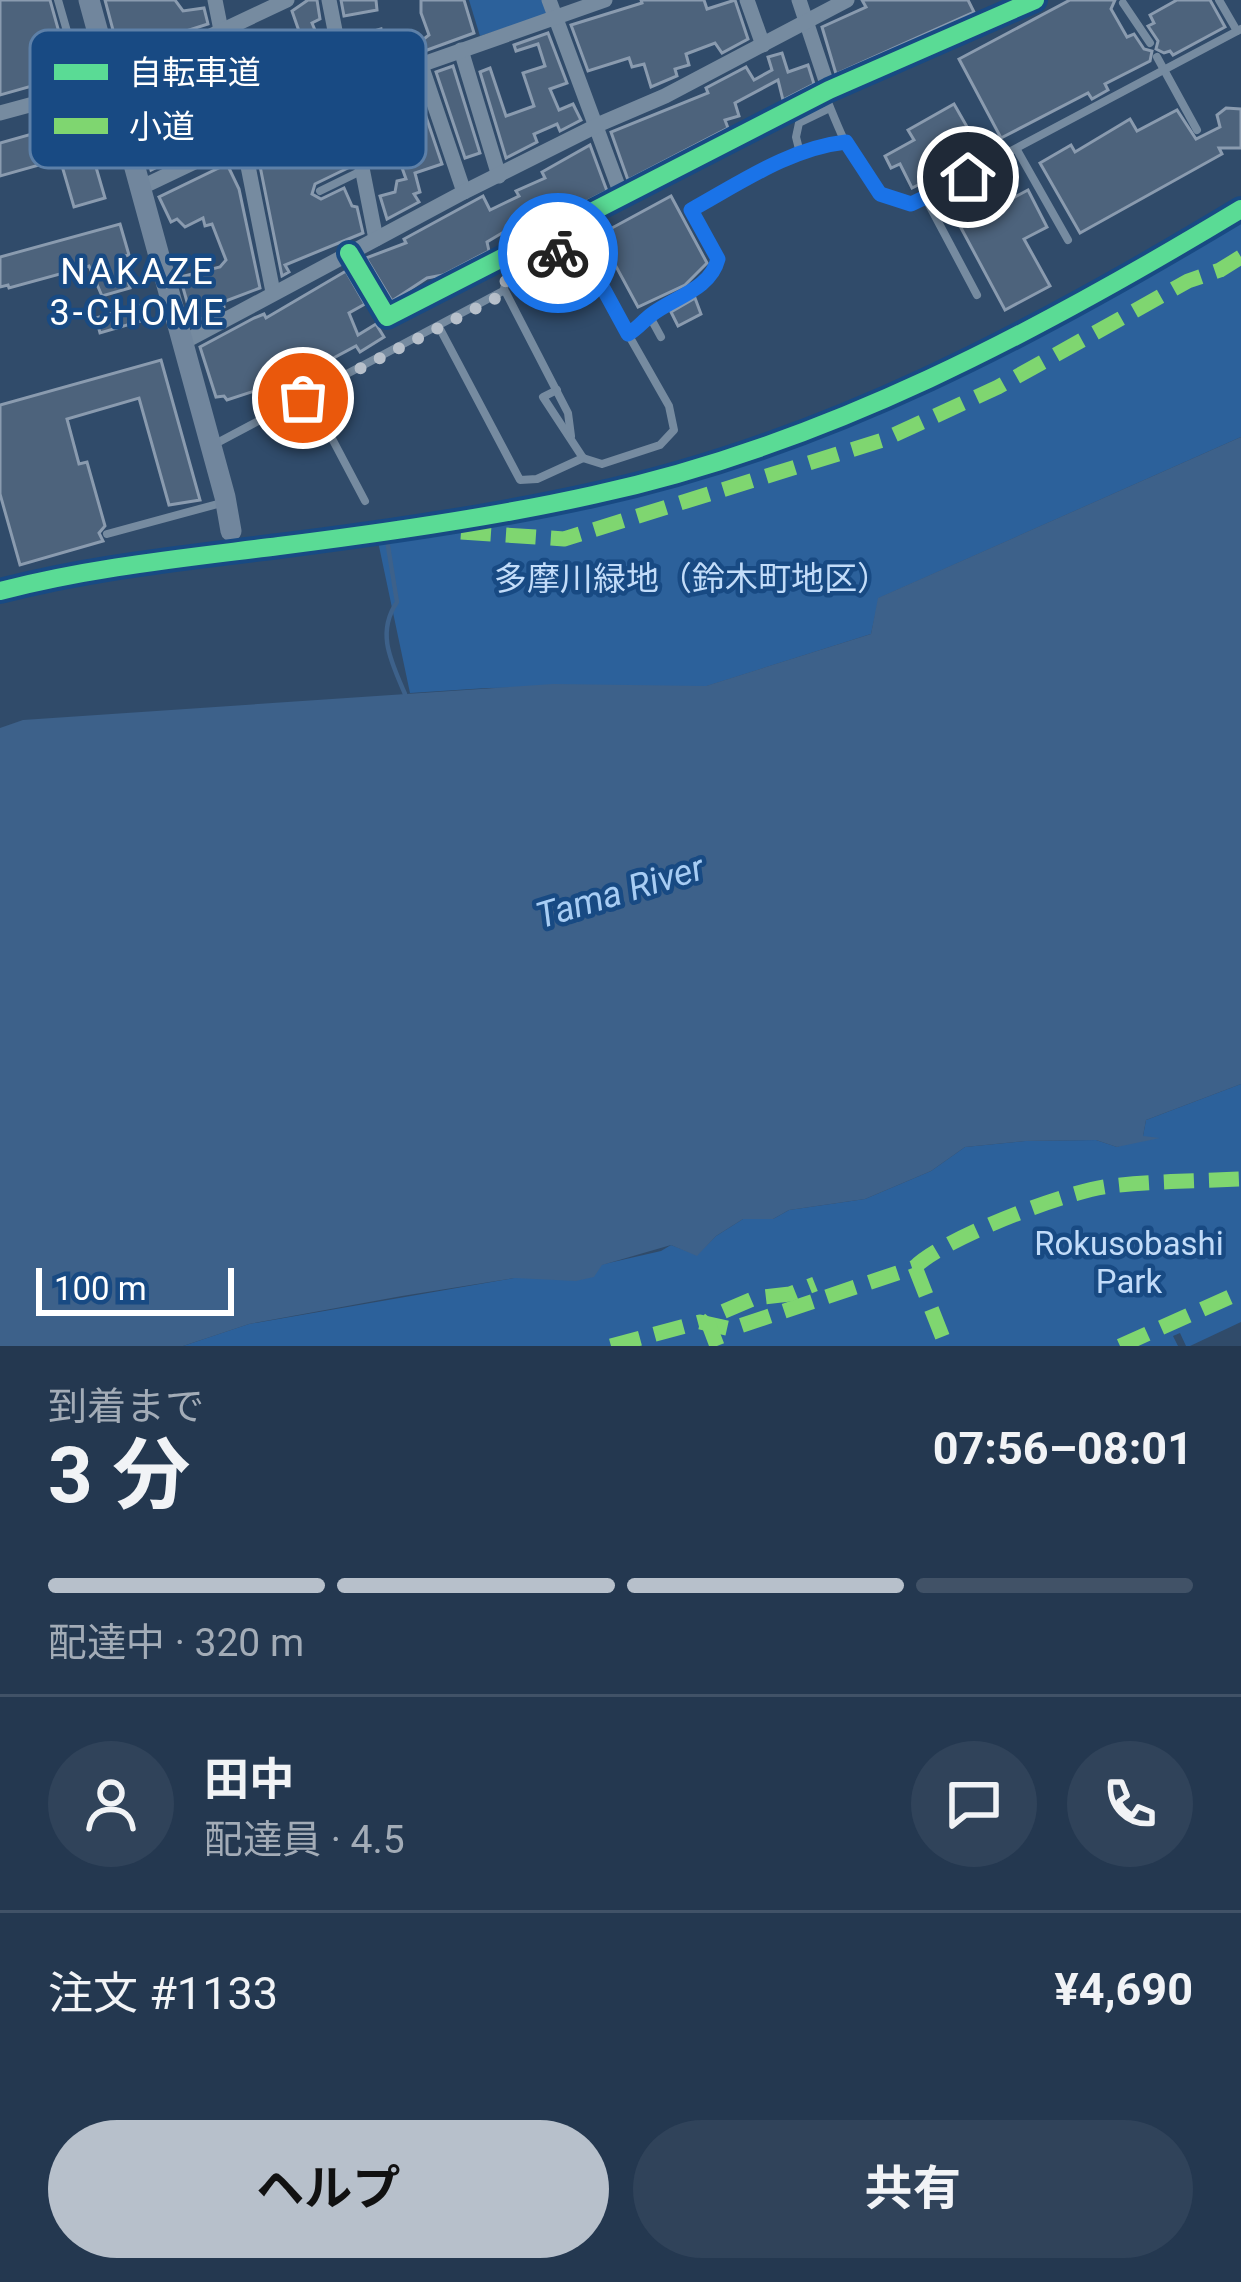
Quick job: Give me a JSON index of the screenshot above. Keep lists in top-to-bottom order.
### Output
{
  "districts": ["NAKAZE 3-CHOME"],
  "water": ["Tama River"],
  "parks": ["多摩川緑地（鈴木町地区）", "Rokusobashi Park"],
  "legend": ["自転車道", "小道"],
  "scale_bar": "100 m",
  "page": {
    "scale": "100 m",
    "heading": ["3 分", "到着まで", "07:56–08:01"],
    "panel": [
      "田中",
      "配達員 · 4.5",
      "注文 #1133",
      "¥4,690"
    ],
    "bar": "配達中 · 320 m",
    "buttons": ["ヘルプ", "共有"]
  }
}
